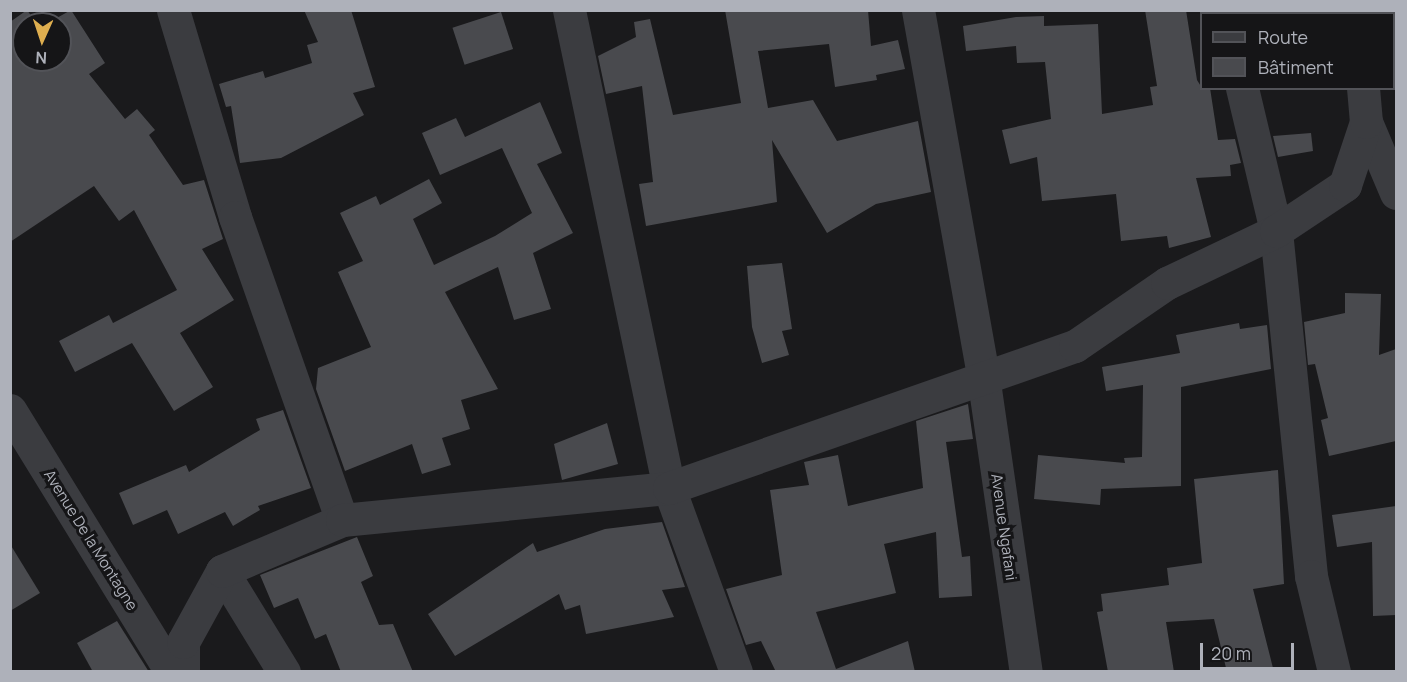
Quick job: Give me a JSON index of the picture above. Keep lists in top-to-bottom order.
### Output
{
  "streets": {
    "street": ["Avenue Ngafani", "Avenue De la Montagne"]
  },
  "legend": ["Route", "Bâtiment"],
  "scale_bar": "20 m",
  "north": "bottom"
}
